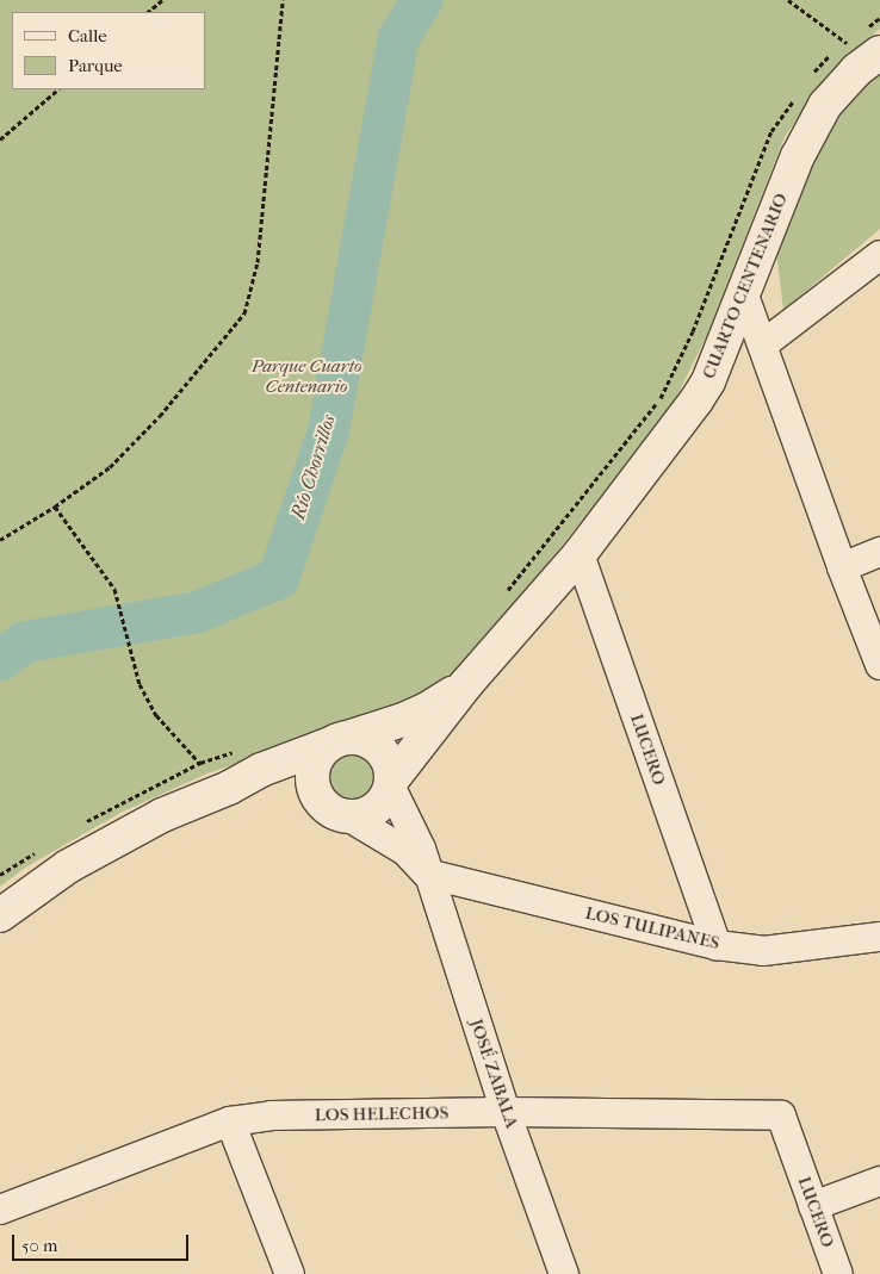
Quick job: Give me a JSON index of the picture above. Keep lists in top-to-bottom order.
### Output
{
  "streets": {
    "main road": ["CUARTO CENTENARIO"],
    "street": [
      "LUCERO",
      "LOS TULIPANES",
      "JOSÉ ZABALA",
      "LOS HELECHOS"
    ]
  },
  "crossings": [
    ["CUARTO CENTENARIO", "LUCERO"],
    ["CUARTO CENTENARIO", "JOSÉ ZABALA"],
    ["LUCERO", "LOS TULIPANES"],
    ["LUCERO", "LOS HELECHOS"],
    ["LOS TULIPANES", "JOSÉ ZABALA"],
    ["JOSÉ ZABALA", "LOS HELECHOS"]
  ],
  "water": ["Río Chorrillos"],
  "parks": ["Parque Cuarto Centenario"],
  "legend": ["Calle", "Parque"],
  "scale_bar": "50 m"
}
